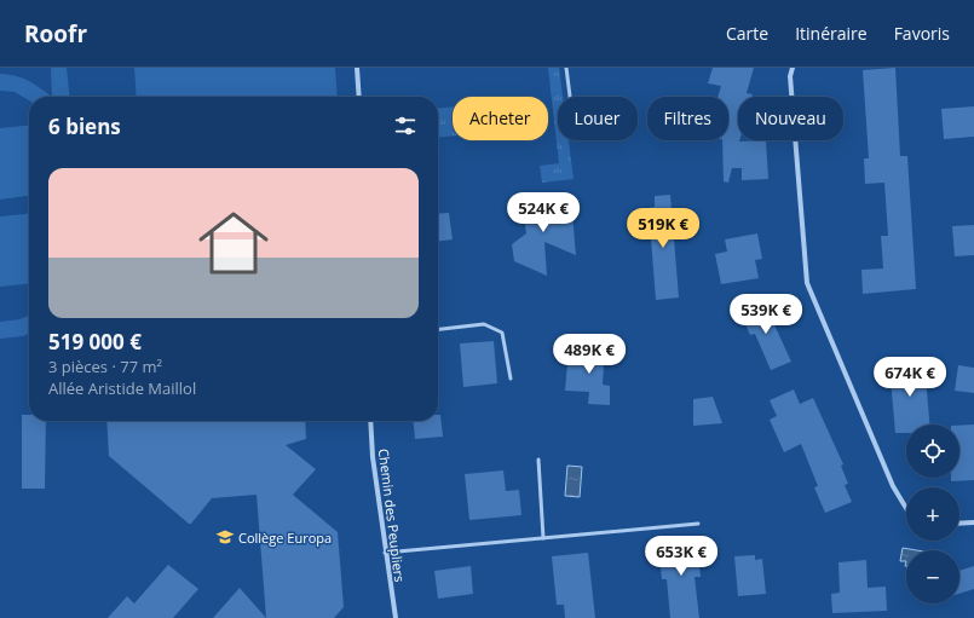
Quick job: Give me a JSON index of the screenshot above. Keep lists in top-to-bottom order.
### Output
{
  "streets": {
    "street": ["Chemin des Peupliers"]
  },
  "places": {
    "school or university": ["Collège Europa"]
  },
  "page": {
    "header": "Roofr",
    "nav": ["Carte", "Itinéraire", "Favoris"],
    "chip": [
      "Acheter",
      "Louer",
      "Filtres",
      "Nouveau"
    ],
    "heading": "6 biens",
    "list": [
      {
        "name": "519 000 €",
        "note": "3 pièces · 77 m² · Allée Aristide Maillol"
      }
    ],
    "price": [
      "524K €",
      "519K €",
      "539K €",
      "489K €",
      "674K €",
      "653K €"
    ],
    "map_buttons": ["+", "−"]
  }
}
